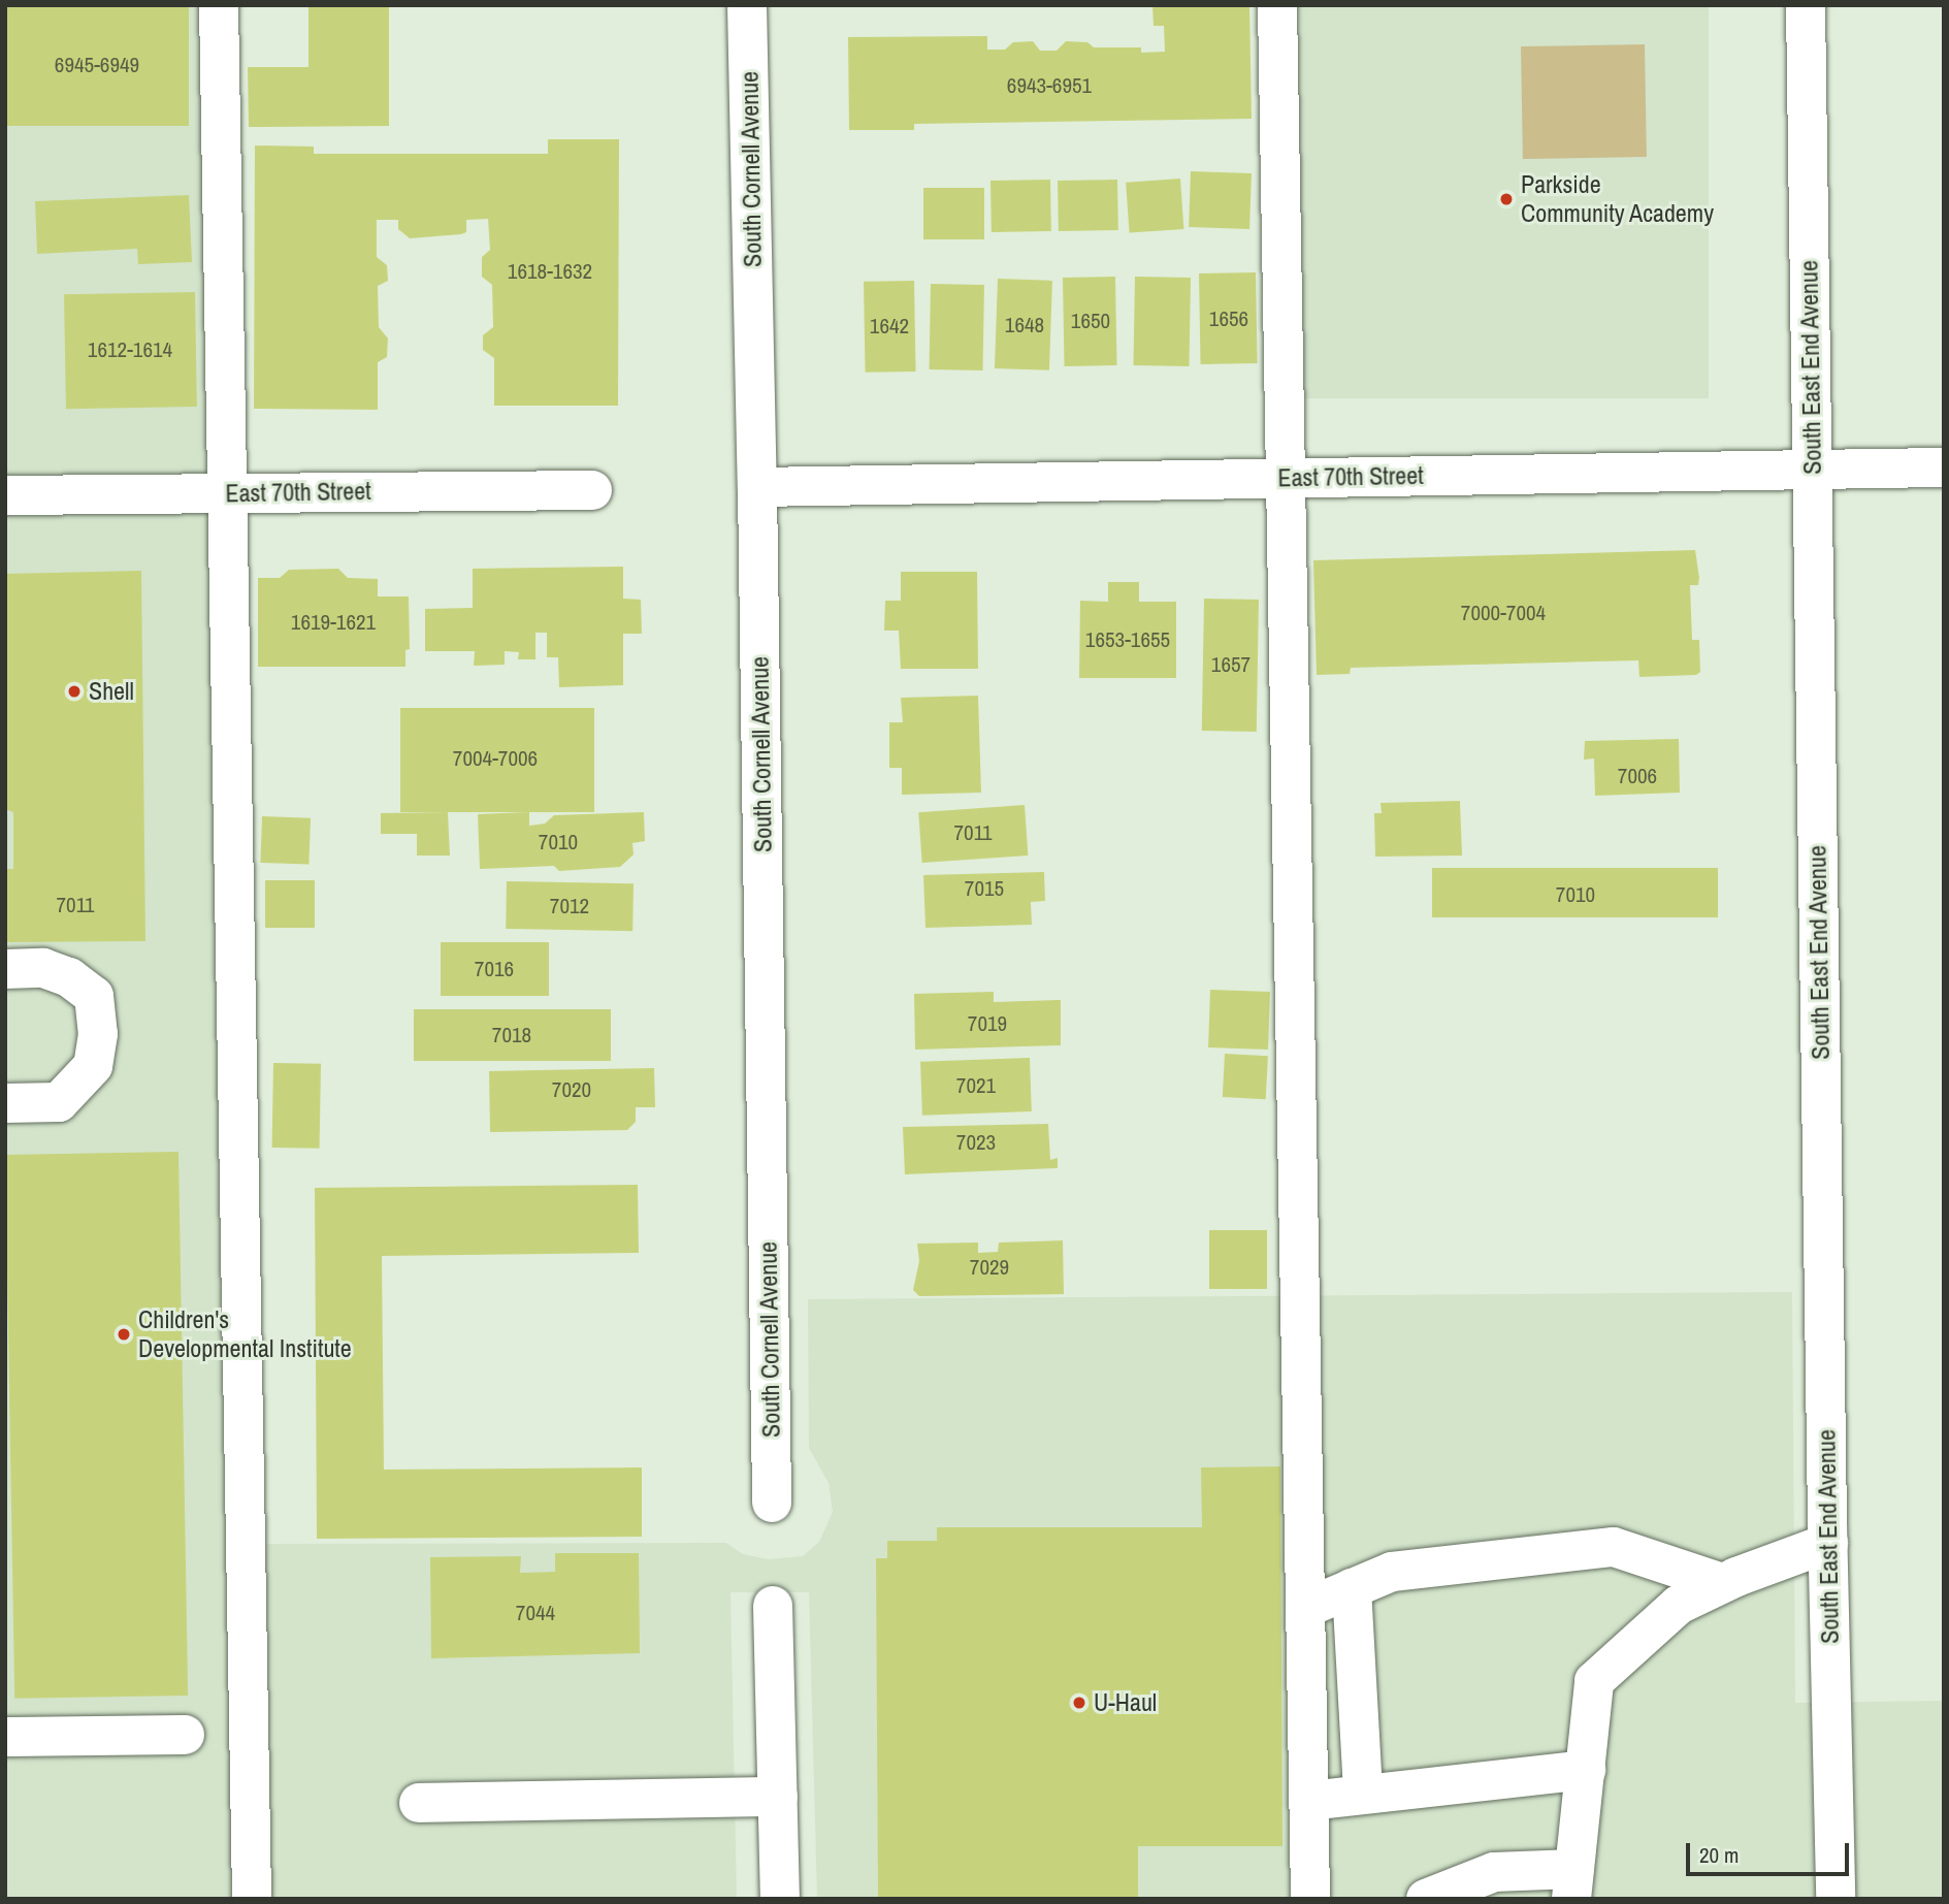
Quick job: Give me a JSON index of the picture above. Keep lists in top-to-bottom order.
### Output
{
  "streets": {
    "street": ["South Cornell Avenue", "South East End Avenue", "East 70th Street"]
  },
  "crossings": [
    ["South Cornell Avenue", "East 70th Street"],
    ["South East End Avenue", "East 70th Street"]
  ],
  "places": [
    "Parkside Community Academy",
    "Shell",
    "Children's Developmental Institute",
    "U-Haul"
  ],
  "house_numbers": [
    "6945-6949",
    "6943-6951",
    "1618-1632",
    "1656",
    "1650",
    "1648",
    "1642",
    "1612-1614",
    "7000-7004",
    "1619-1621",
    "1653-1655",
    "1657",
    "7004-7006",
    "7006",
    "7011",
    "7010",
    "7015",
    "7010",
    "7011",
    "7012",
    "7016",
    "7019",
    "7018",
    "7021",
    "7020",
    "7023",
    "7029",
    "7044"
  ],
  "scale_bar": "20 m"
}
